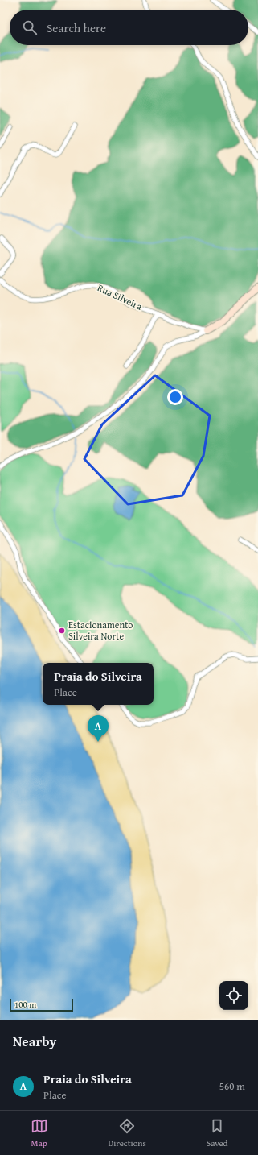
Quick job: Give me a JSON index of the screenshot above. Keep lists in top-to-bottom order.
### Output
{
  "streets": {
    "street": ["Rua Silveira"]
  },
  "places": ["Estacionamento Silveira Norte"],
  "scale_bar": "100 m",
  "page": {
    "search": "Search here",
    "popup": ["Praia do Silveira", "Place"],
    "pins": "A",
    "scale": "100 m",
    "heading": "Nearby",
    "list": [
      {
        "mark": "A",
        "name": "Praia do Silveira",
        "note": "Place",
        "value": "560 m"
      }
    ],
    "nav": ["Map", "Directions", "Saved"]
  }
}
